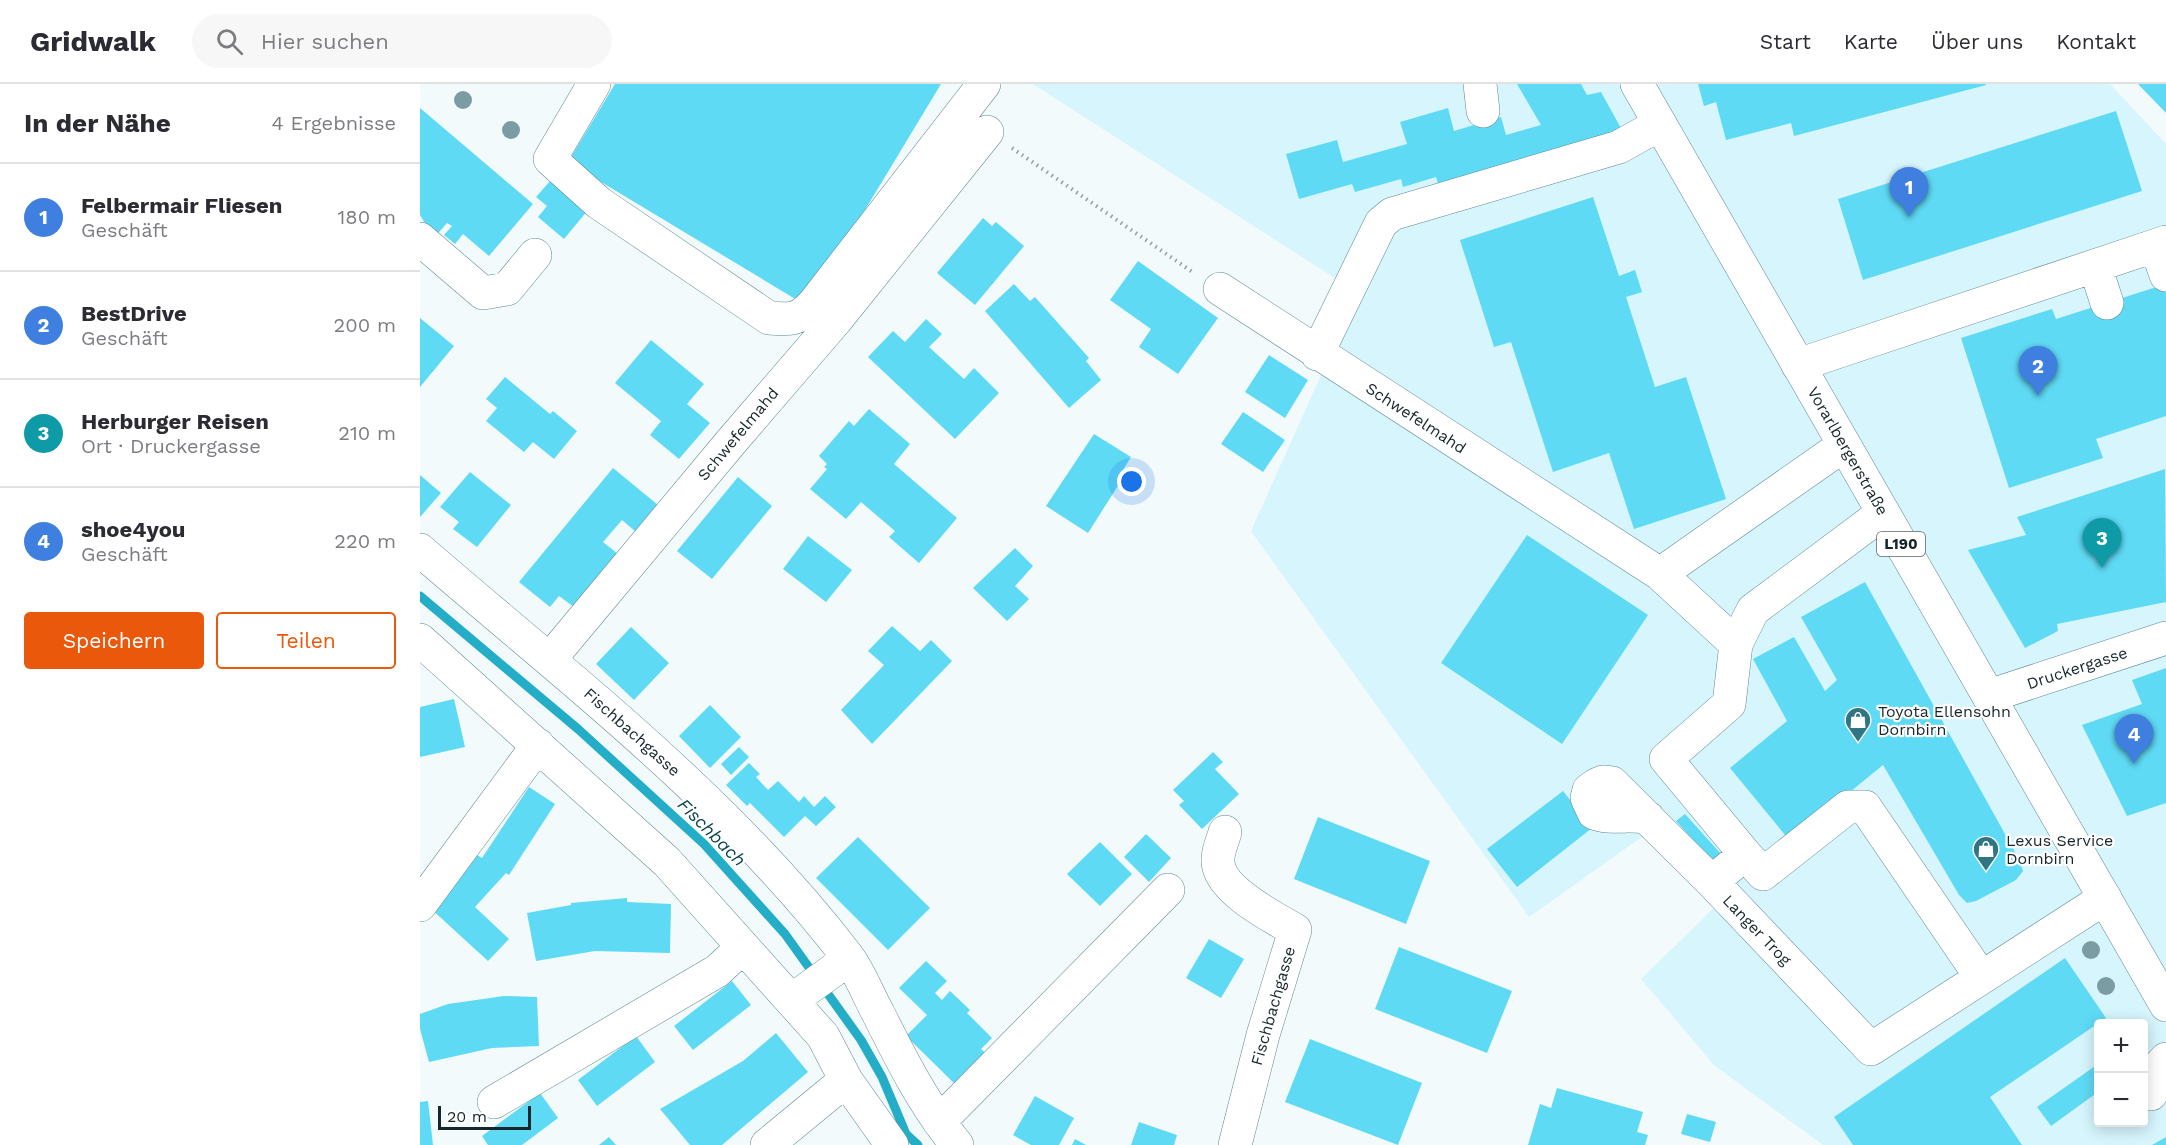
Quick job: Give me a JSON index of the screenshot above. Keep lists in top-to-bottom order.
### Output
{
  "streets": {
    "street": [
      "Schwefelmahd",
      "Vorarlbergerstraße",
      "L190",
      "Druckergasse",
      "Fischbachgasse",
      "Langer Trog"
    ]
  },
  "crossings": [
    ["Schwefelmahd", "Fischbachgasse"],
    ["Vorarlbergerstraße", "Druckergasse"],
    ["Vorarlbergerstraße", "Langer Trog"]
  ],
  "water": ["Fischbach"],
  "places": {
    "shop": ["Toyota Ellensohn Dornbirn", "Lexus Service Dornbirn"]
  },
  "scale_bar": "20 m",
  "page": {
    "header": "Gridwalk",
    "search": "Hier suchen",
    "nav": [
      "Start",
      "Karte",
      "Über uns",
      "Kontakt"
    ],
    "heading": ["In der Nähe", "4 Ergebnisse"],
    "list": [
      {
        "mark": "1",
        "name": "Felbermair Fliesen",
        "note": "Geschäft",
        "value": "180 m"
      },
      {
        "mark": "2",
        "name": "BestDrive",
        "note": "Geschäft",
        "value": "200 m"
      },
      {
        "mark": "3",
        "name": "Herburger Reisen",
        "note": "Ort · Druckergasse",
        "value": "210 m"
      },
      {
        "mark": "4",
        "name": "shoe4you",
        "note": "Geschäft",
        "value": "220 m"
      }
    ],
    "pins": [
      "1",
      "2",
      "3",
      "4"
    ],
    "buttons": ["Speichern", "Teilen"],
    "map_buttons": ["+", "−"],
    "scale": "20 m"
  }
}
